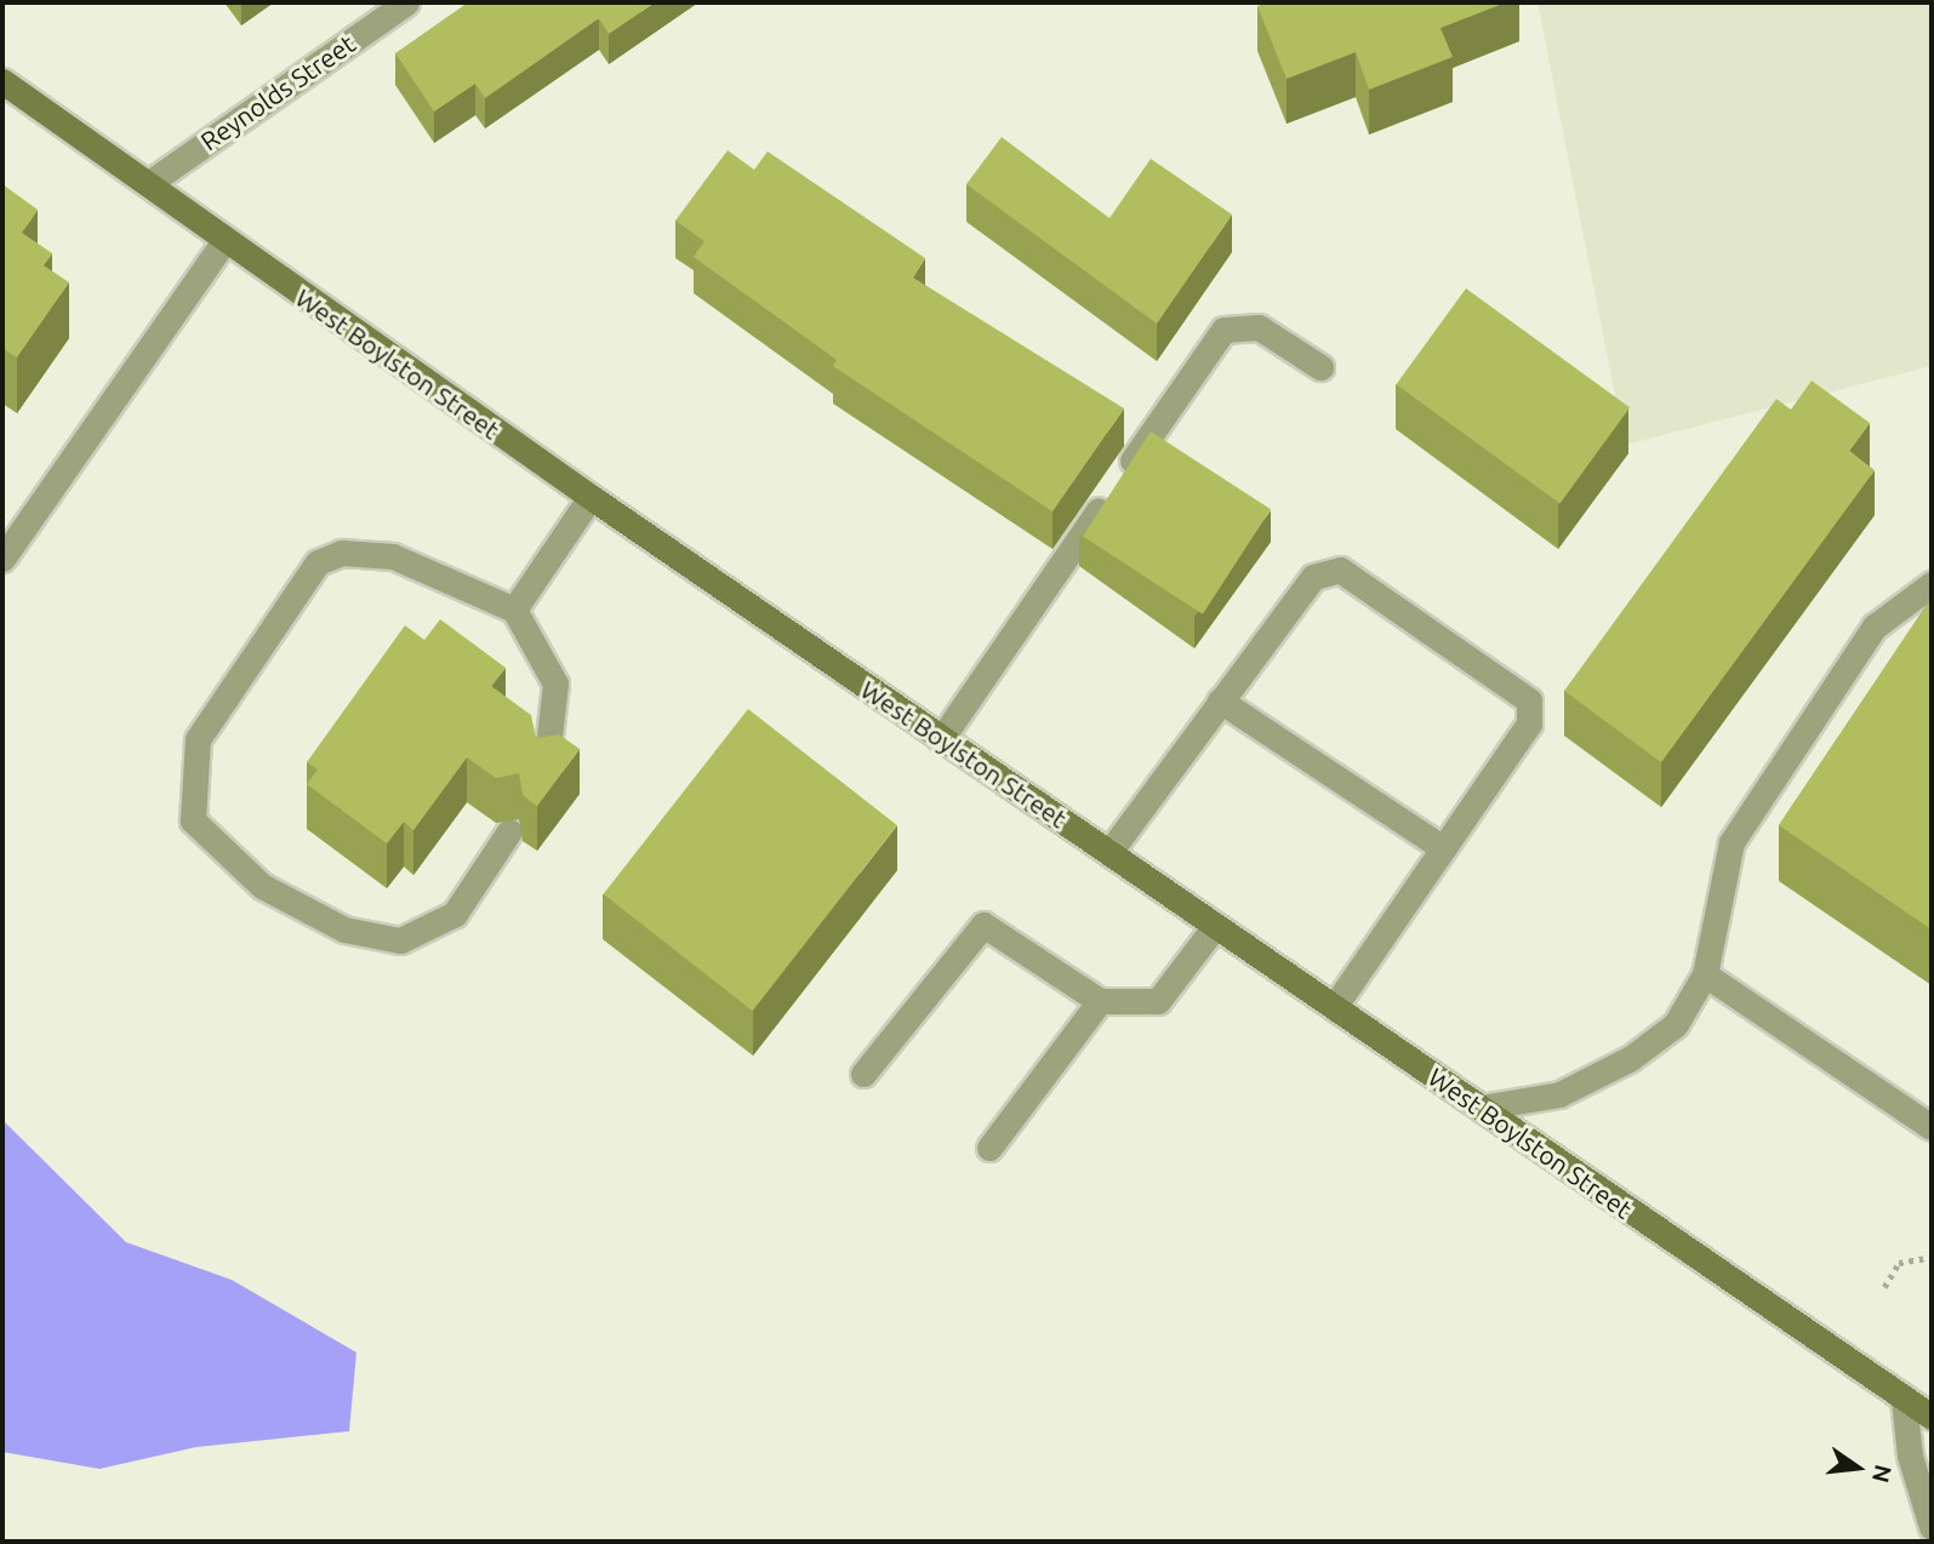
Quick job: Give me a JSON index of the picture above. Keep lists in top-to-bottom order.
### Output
{
  "streets": {
    "main road": ["West Boylston Street"],
    "street": ["Reynolds Street"]
  },
  "crossings": [
    ["Reynolds Street", "West Boylston Street"]
  ],
  "north": "right"
}
